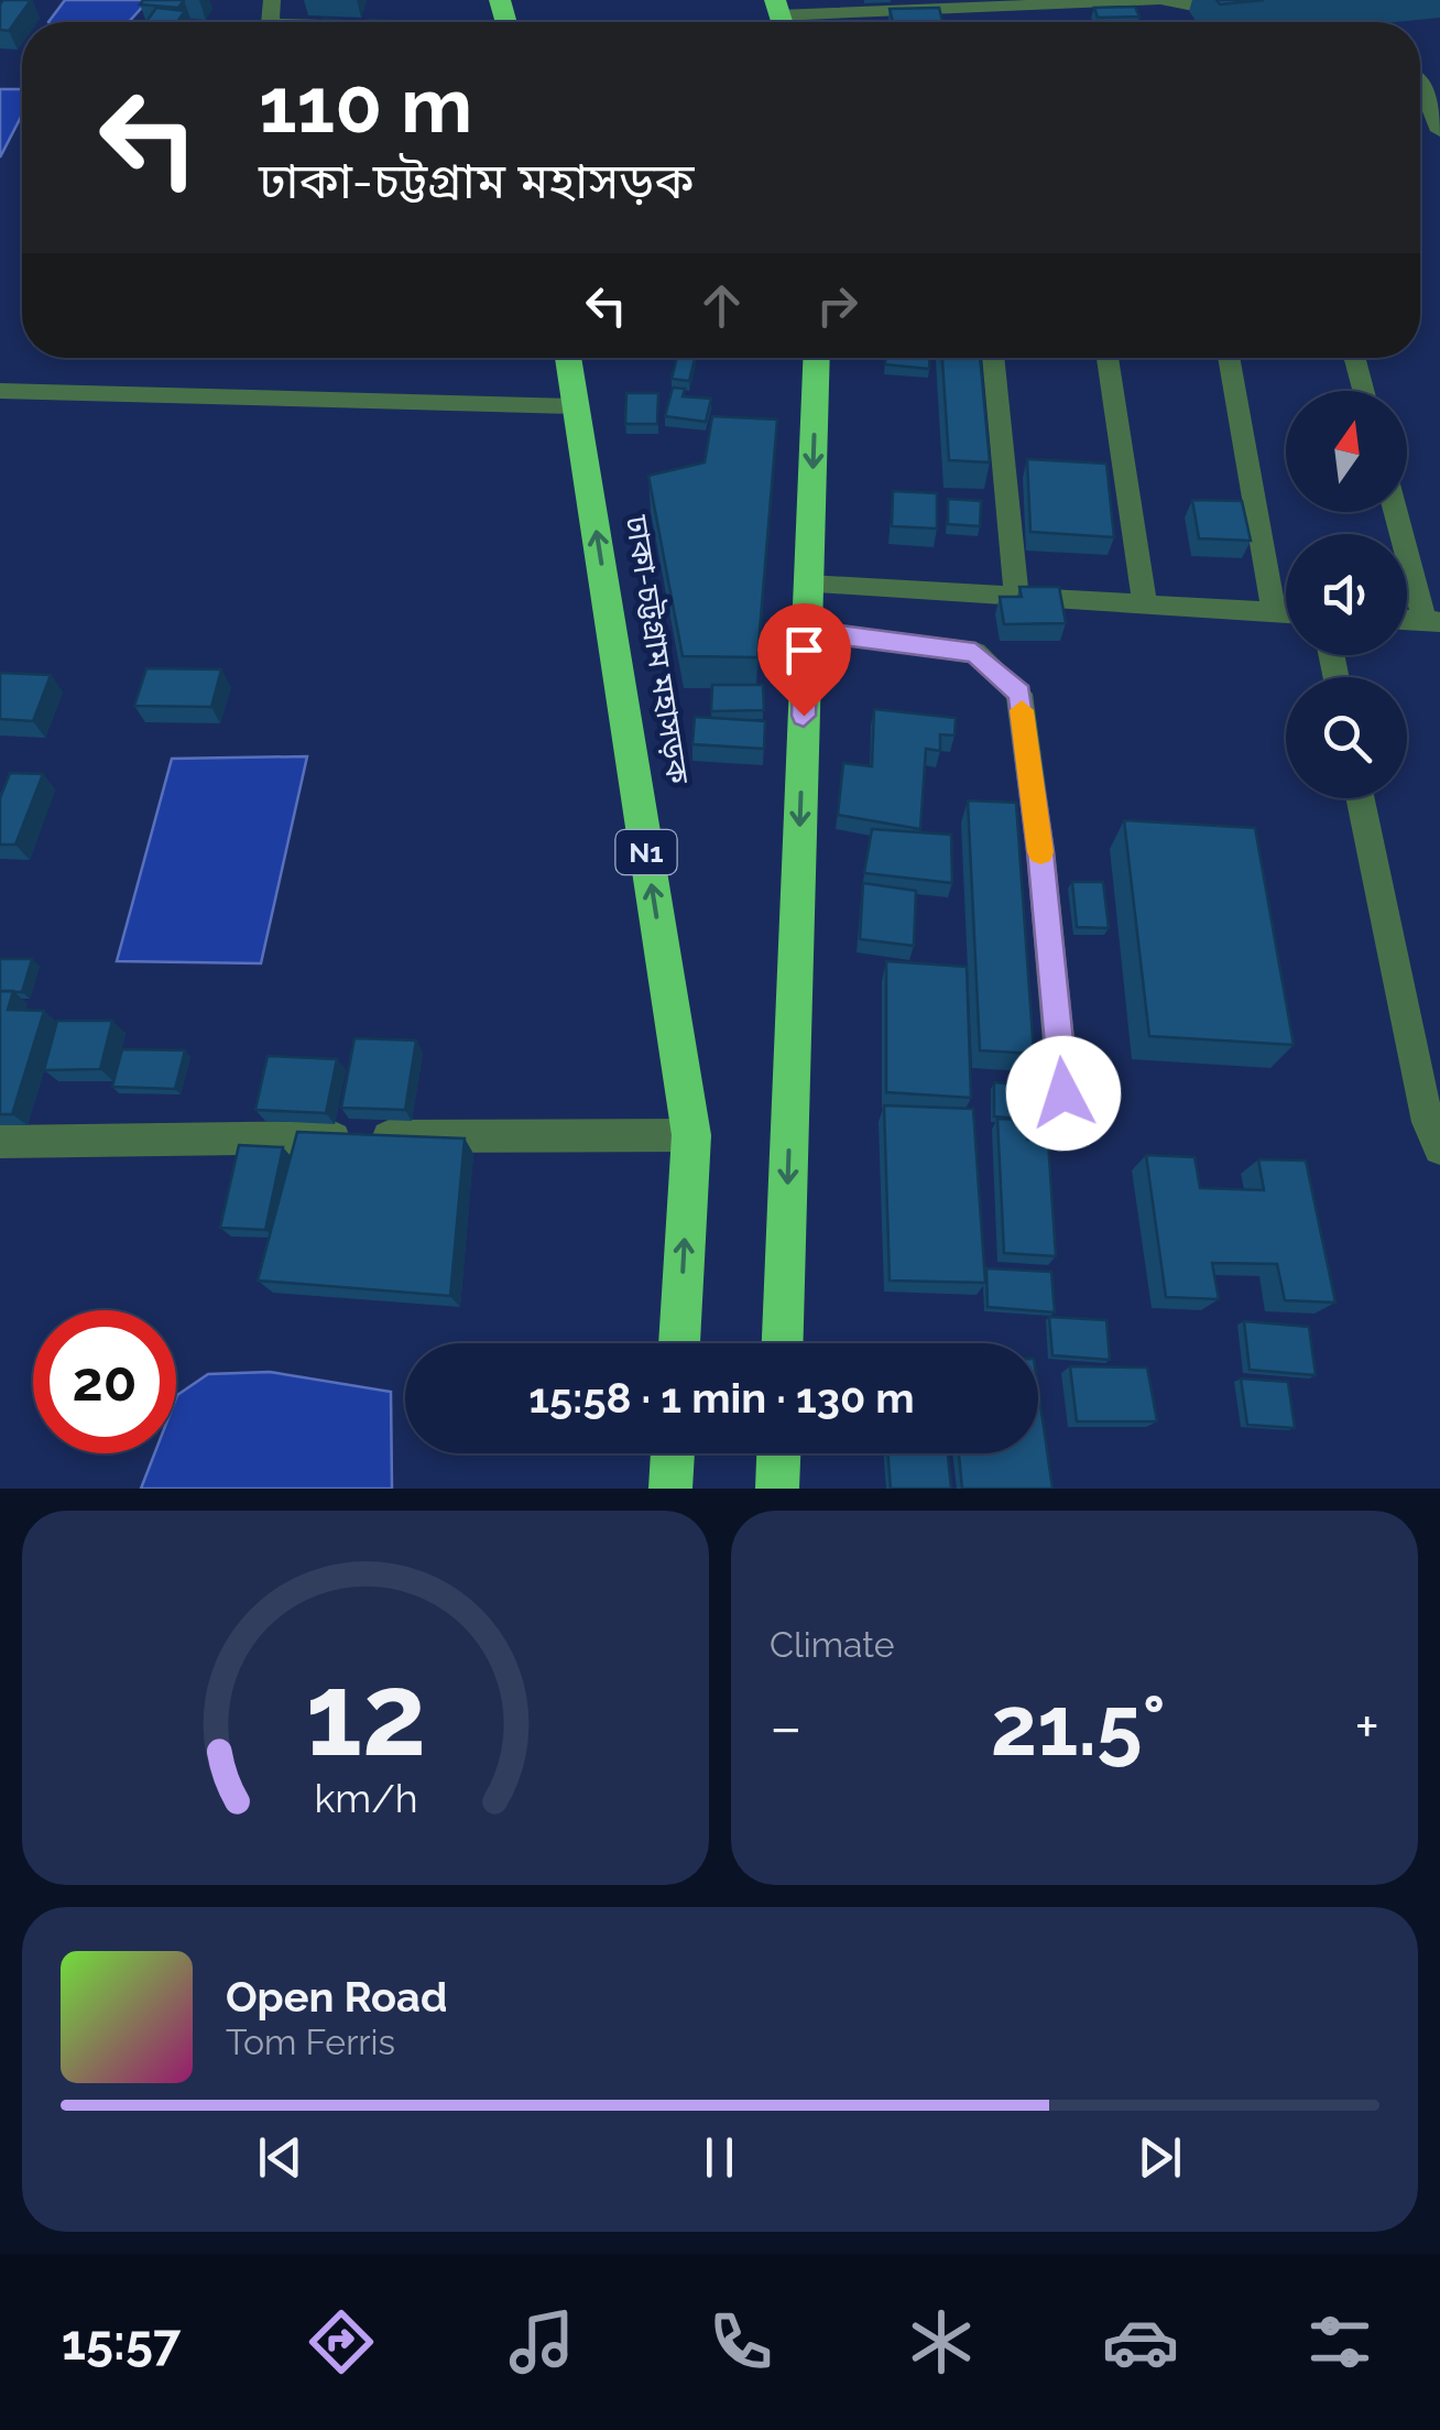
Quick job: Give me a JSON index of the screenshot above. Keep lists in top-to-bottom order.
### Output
{
  "streets": {
    "highway": ["ঢাকা-চট্টগ্রাম মহাসড়ক", "N1"]
  },
  "north": "top",
  "page": {
    "turn": ["110 m", "ঢাকা-চট্টগ্রাম মহাসড়ক"],
    "limit": "20",
    "trip": "15:58 · 1 min · 130 m",
    "tile": "Climate",
    "heat": ["−", "21.5°", "+"],
    "song": ["Open Road", "Tom Ferris"],
    "tabs": "15:57",
    "gauge": ["12", "km/h"]
  }
}
